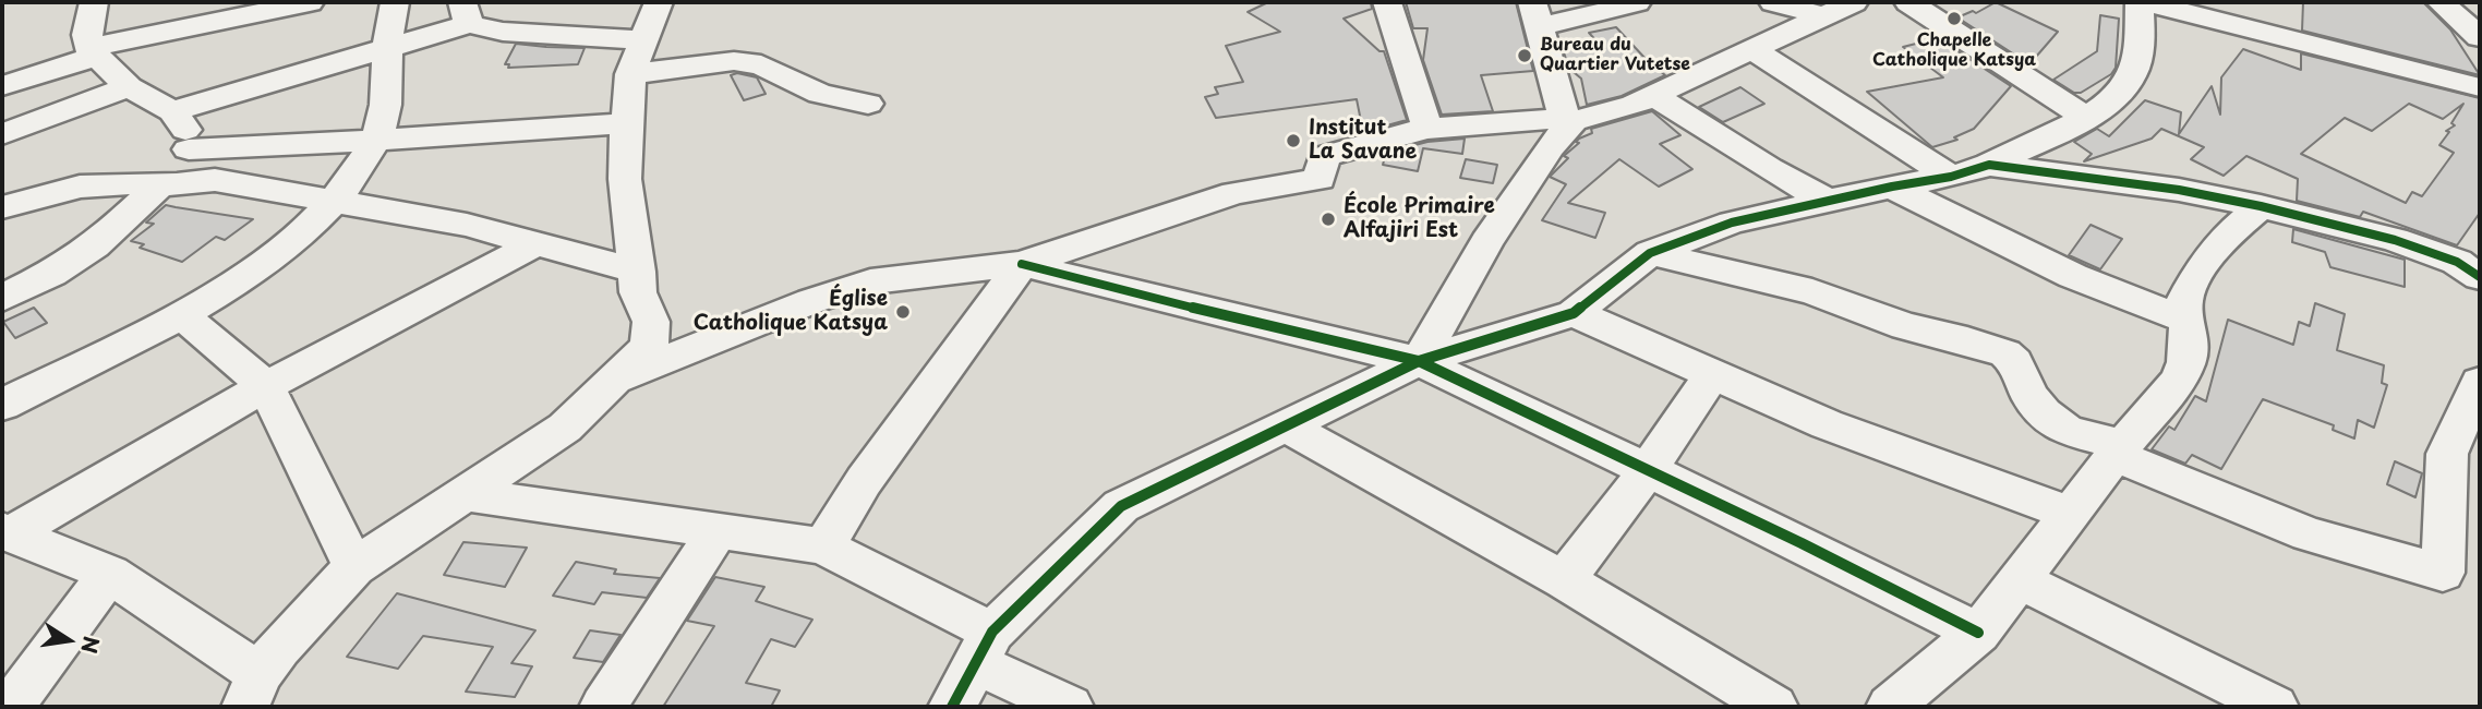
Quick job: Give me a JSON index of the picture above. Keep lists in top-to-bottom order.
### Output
{
  "places": [
    "Chapelle Catholique Katsya",
    "Bureau du Quartier Vutetse",
    "Institut La Savane",
    "École Primaire Alfajiri Est",
    "Église Catholique Katsya"
  ],
  "north": "right"
}
